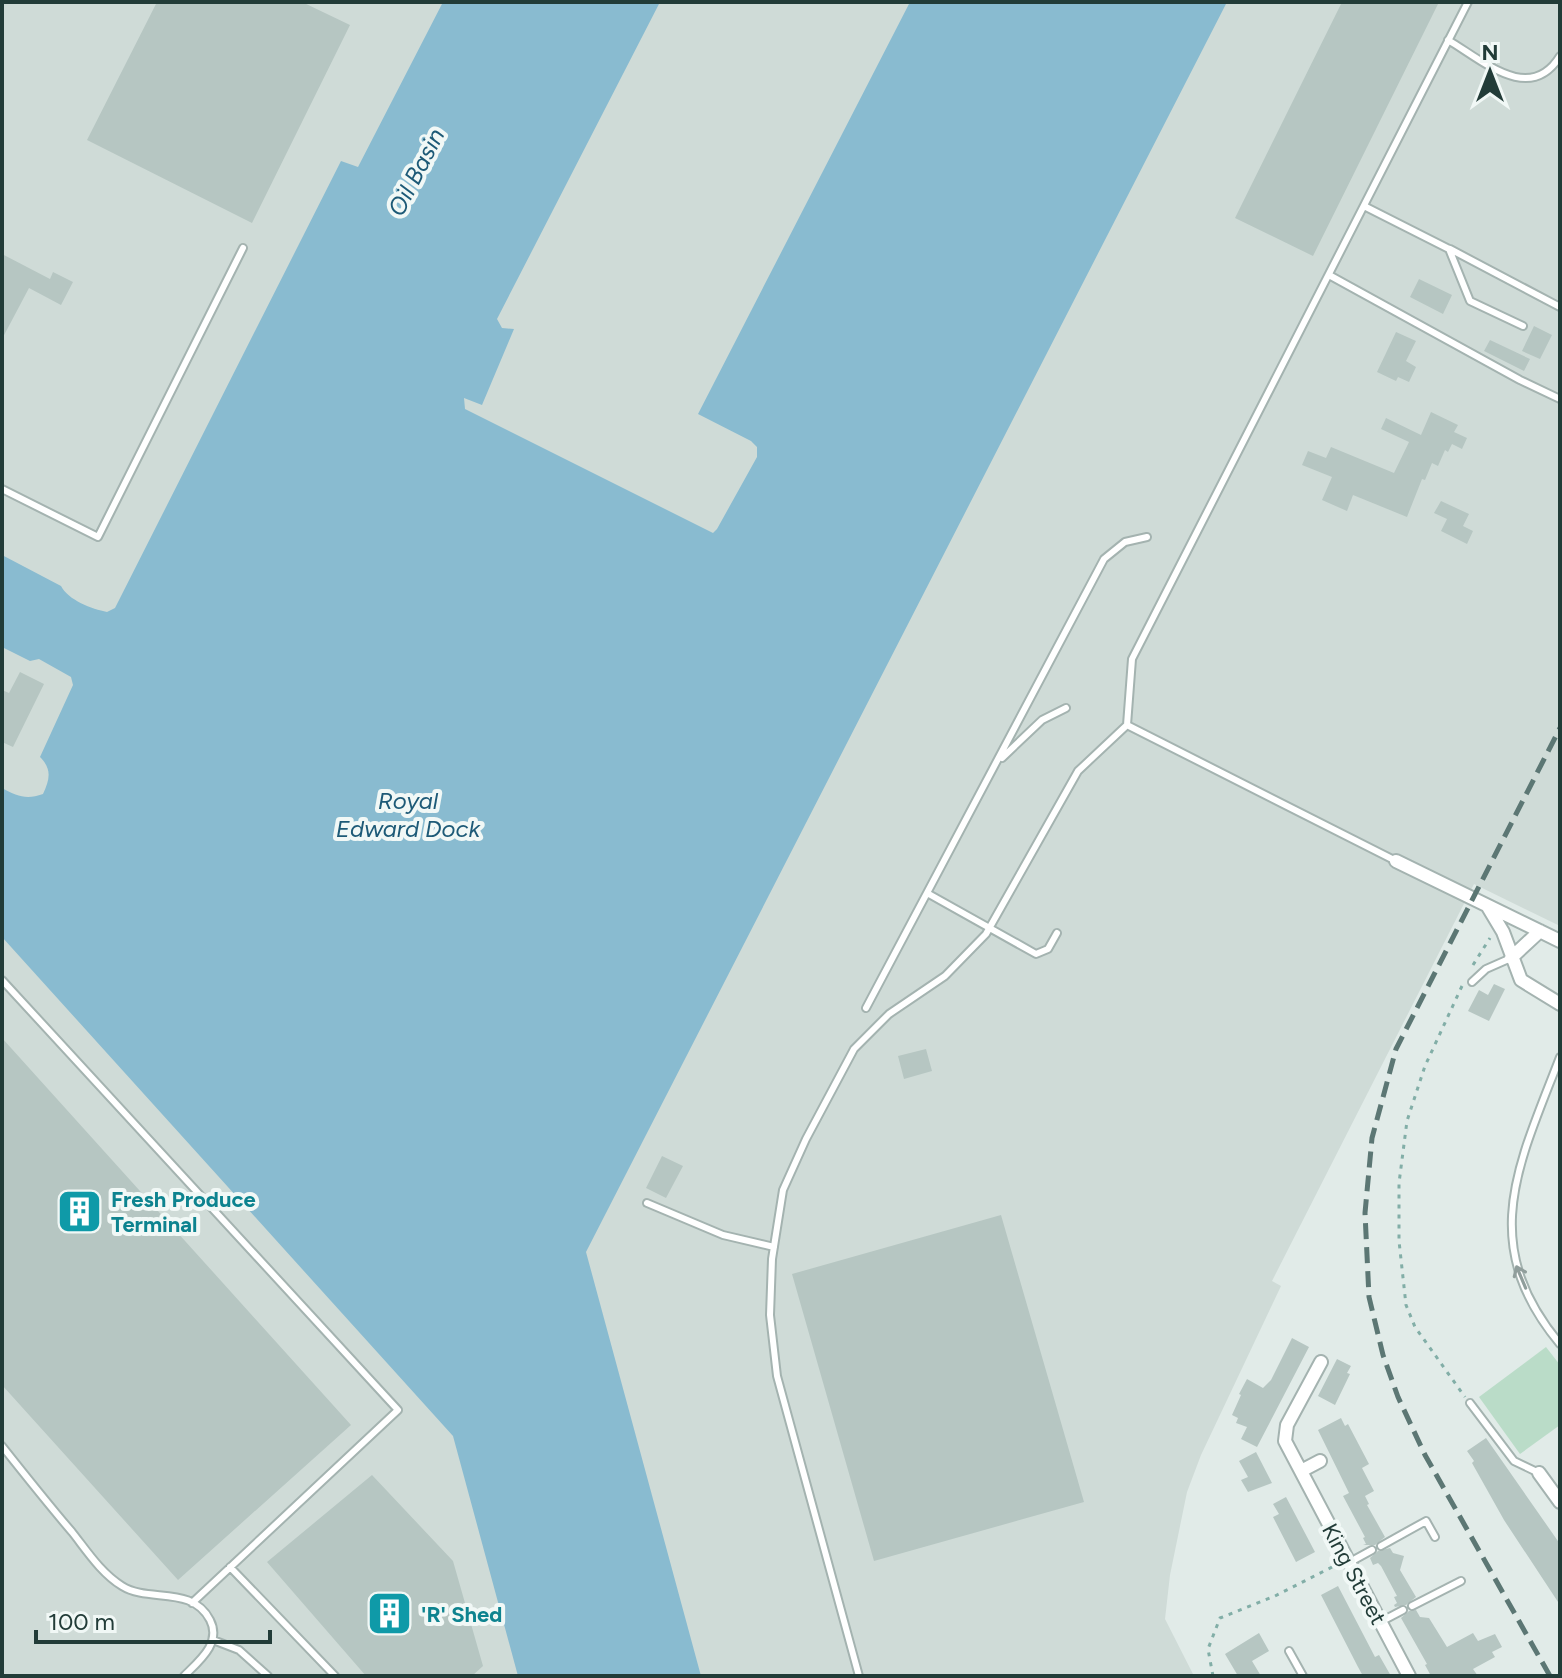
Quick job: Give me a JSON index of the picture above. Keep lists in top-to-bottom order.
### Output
{
  "streets": {
    "street": ["King Street"]
  },
  "water": ["Oil Basin", "Royal Edward Dock"],
  "places": {
    "building": ["Fresh Produce Terminal", "'R' Shed"]
  },
  "scale_bar": "100 m",
  "north": "top"
}
